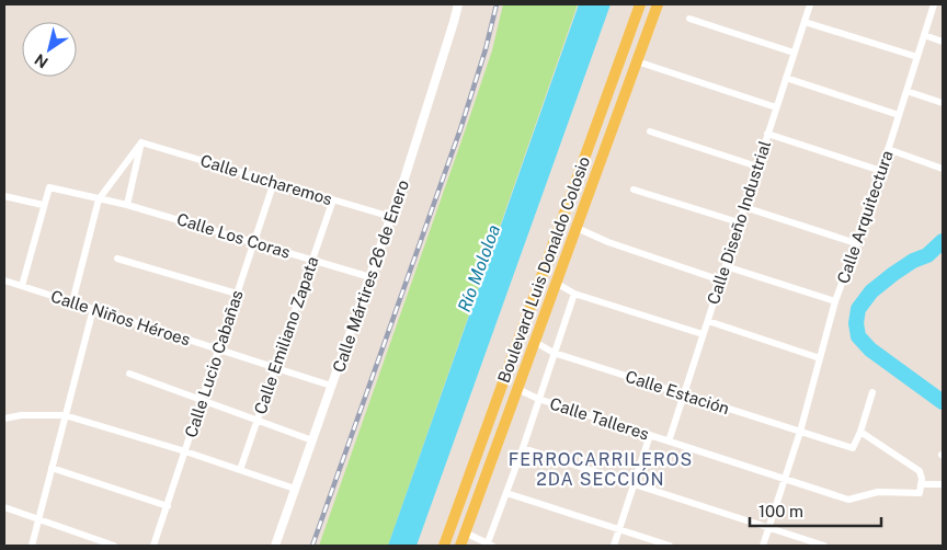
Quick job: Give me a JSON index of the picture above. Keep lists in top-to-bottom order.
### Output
{
  "streets": {
    "main road": ["Boulevard Luis Donaldo Colosio"],
    "street": [
      "Calle Lucharemos",
      "Calle Arquitectura",
      "Calle Diseño Industrial",
      "Calle Los Coras",
      "Calle Mártires 26 de Enero",
      "Calle Niños Héroes",
      "Calle Emiliano Zapata",
      "Calle Lucio Cabañas",
      "Calle Estación",
      "Calle Talleres"
    ]
  },
  "crossings": [
    ["Calle Lucharemos", "Calle Mártires 26 de Enero"],
    ["Calle Lucharemos", "Calle Emiliano Zapata"],
    ["Calle Lucharemos", "Calle Lucio Cabañas"],
    ["Calle Arquitectura", "Calle Estación"],
    ["Calle Arquitectura", "Calle Talleres"],
    ["Calle Diseño Industrial", "Calle Estación"],
    ["Calle Diseño Industrial", "Calle Talleres"],
    ["Calle Los Coras", "Calle Mártires 26 de Enero"],
    ["Calle Los Coras", "Calle Emiliano Zapata"],
    ["Calle Los Coras", "Calle Lucio Cabañas"],
    ["Boulevard Luis Donaldo Colosio", "Calle Estación"],
    ["Boulevard Luis Donaldo Colosio", "Calle Talleres"],
    ["Calle Mártires 26 de Enero", "Calle Niños Héroes"],
    ["Calle Niños Héroes", "Calle Emiliano Zapata"],
    ["Calle Niños Héroes", "Calle Lucio Cabañas"]
  ],
  "districts": ["FERROCARRILEROS 2DA SECCIÓN"],
  "water": ["Río Mololoa"],
  "scale_bar": "100 m",
  "north": "bottom left"
}
